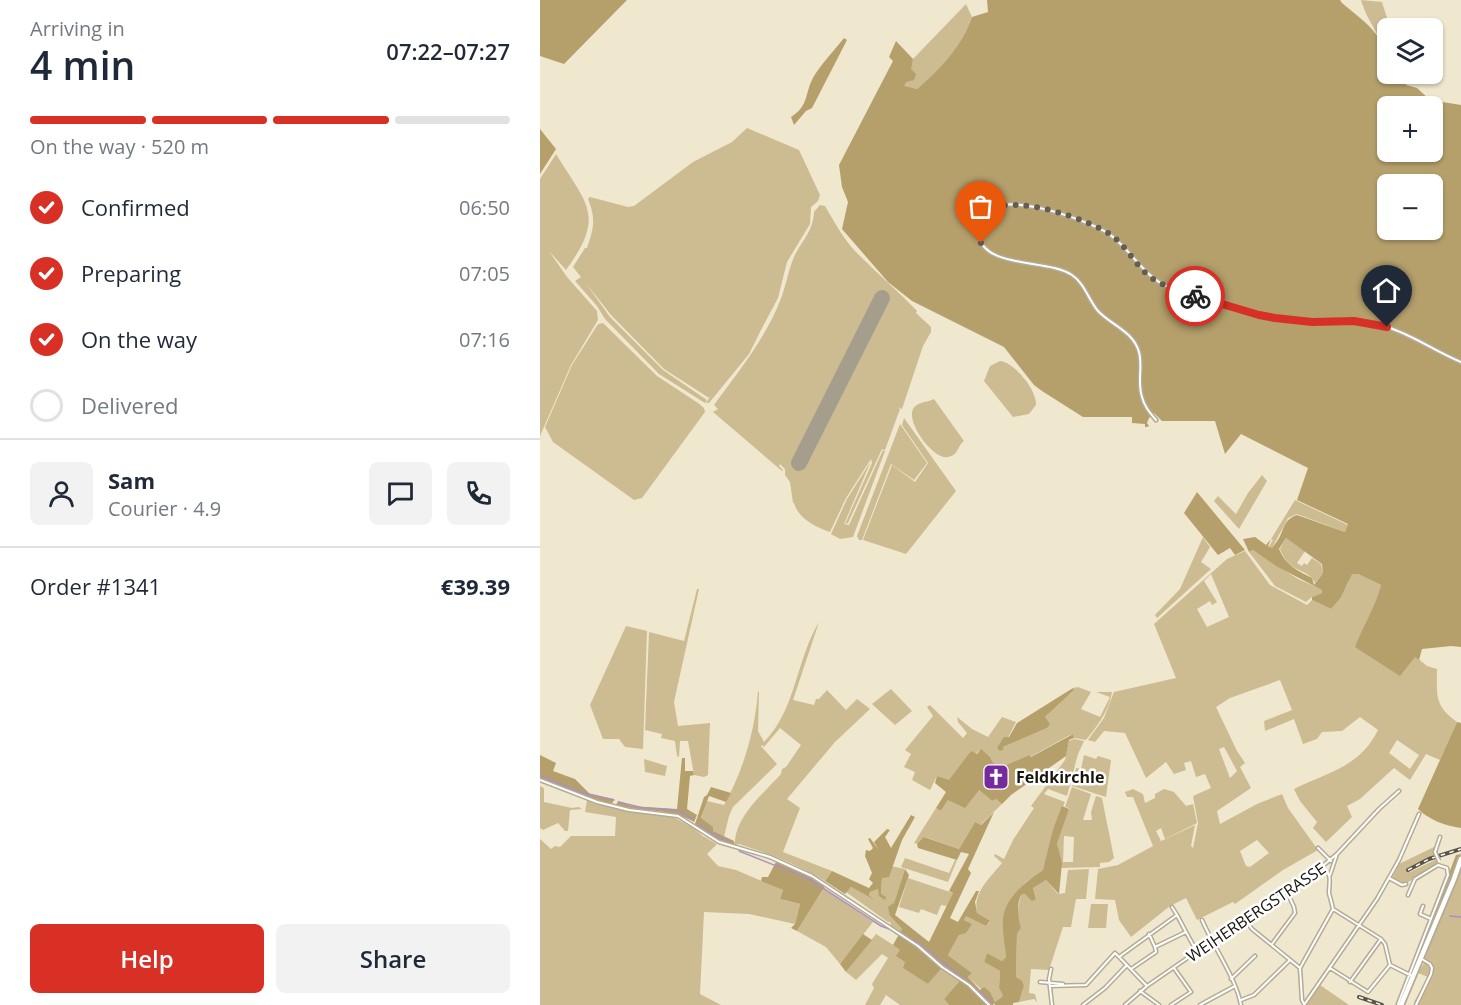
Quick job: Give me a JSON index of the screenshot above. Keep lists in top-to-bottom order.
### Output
{
  "streets": {
    "street": ["WEIHERBERGSTRASSE"]
  },
  "places": {
    "church": ["Feldkirchle"]
  },
  "page": {
    "heading": ["4 min", "Arriving in", "07:22–07:27"],
    "panel": [
      "Sam",
      "Courier · 4.9",
      "Order #1341",
      "€39.39"
    ],
    "map_buttons": ["+", "−"],
    "bar": "On the way · 520 m",
    "list": [
      ["Confirmed", "06:50"],
      ["Preparing", "07:05"],
      ["On the way", "07:16"],
      "Delivered"
    ],
    "buttons": ["Help", "Share"]
  }
}
